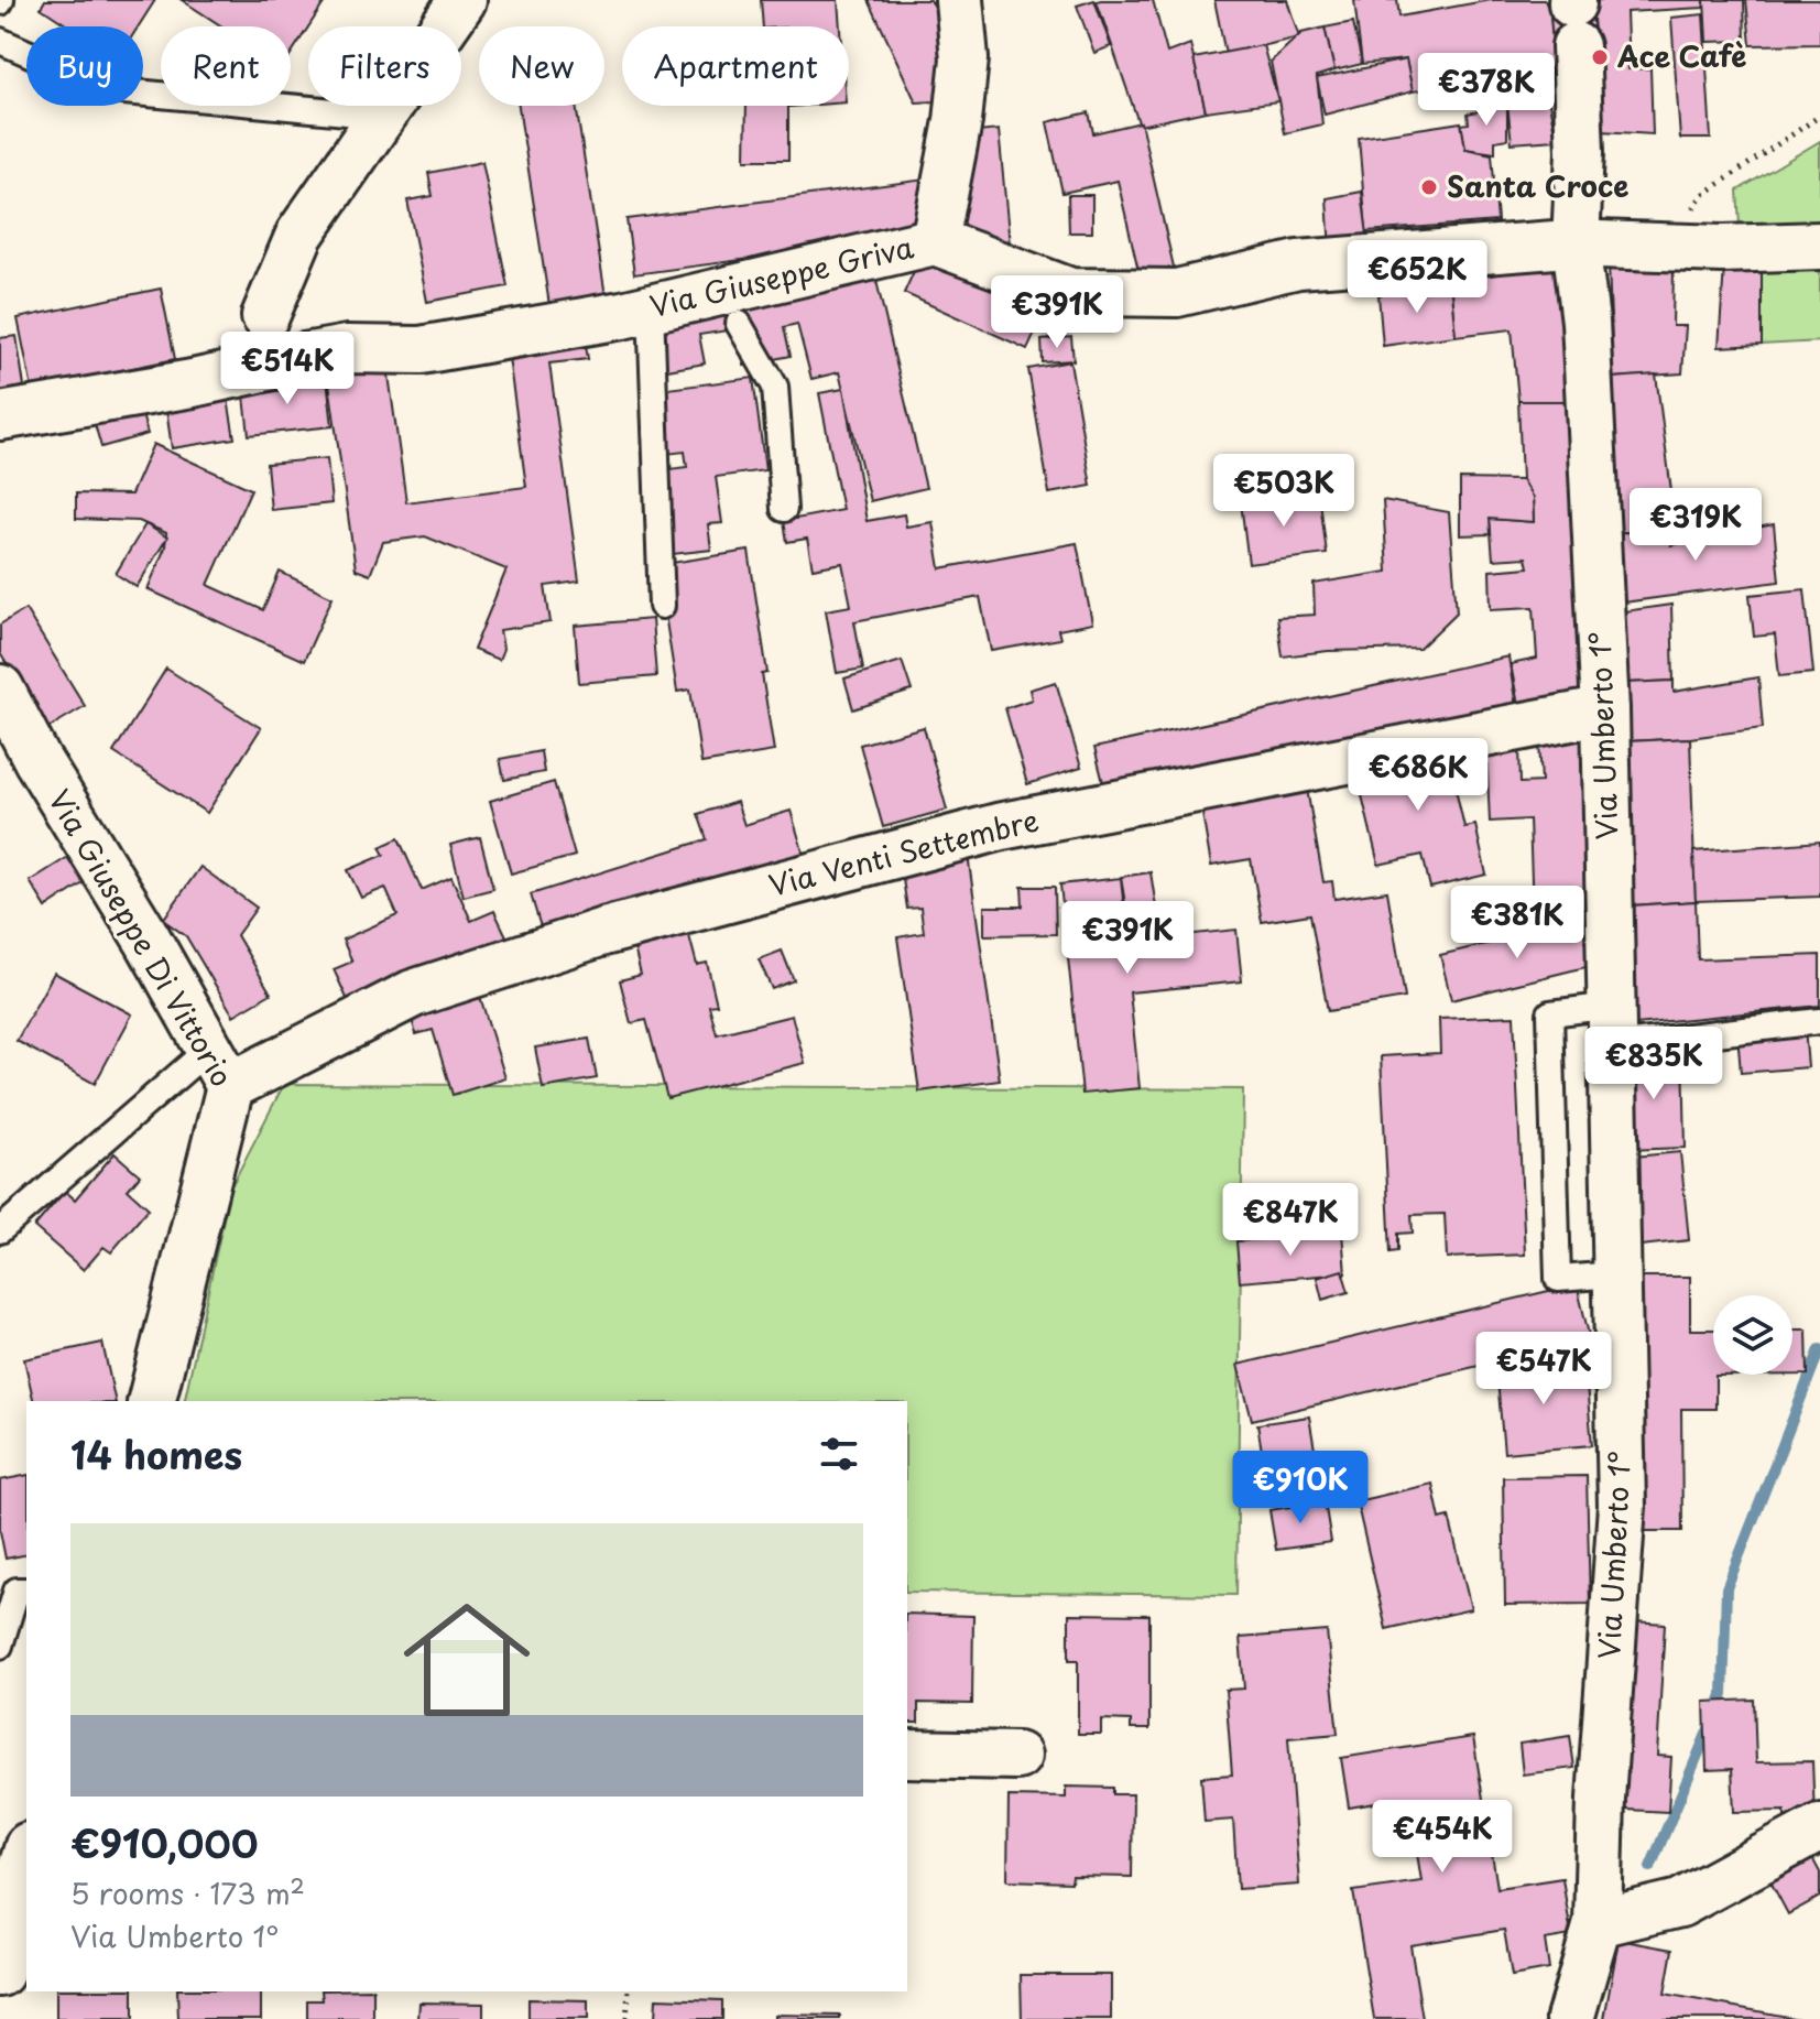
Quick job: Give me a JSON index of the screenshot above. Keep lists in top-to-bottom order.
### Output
{
  "streets": {
    "street": [
      "Via Giuseppe Griva",
      "Via Umberto 1°",
      "Via Venti Settembre",
      "Via Giuseppe Di Vittorio"
    ]
  },
  "crossings": [
    ["Via Giuseppe Griva", "Via Umberto 1°"],
    ["Via Umberto 1°", "Via Venti Settembre"],
    ["Via Venti Settembre", "Via Giuseppe Di Vittorio"]
  ],
  "places": ["Ace Cafè", "Santa Croce"],
  "page": {
    "chip": [
      "Buy",
      "Rent",
      "Filters",
      "New",
      "Apartment"
    ],
    "price": [
      "€378K",
      "€652K",
      "€391K",
      "€514K",
      "€503K",
      "€319K",
      "€686K",
      "€381K",
      "€391K",
      "€835K",
      "€847K",
      "€547K",
      "€910K",
      "€454K"
    ],
    "heading": "14 homes",
    "list": [
      {
        "name": "€910,000",
        "note": "5 rooms · 173 m² · Via Umberto 1°"
      }
    ]
  }
}
